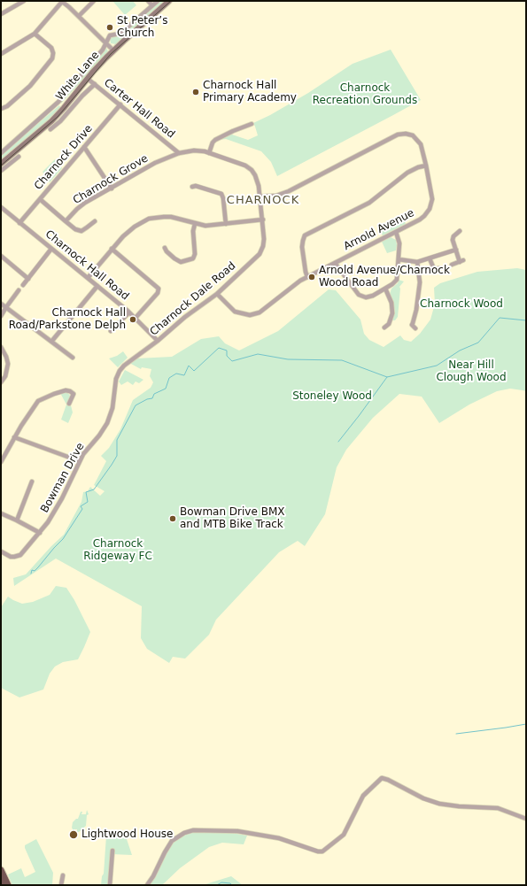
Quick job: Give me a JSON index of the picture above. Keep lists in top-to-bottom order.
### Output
{
  "streets": {
    "main road": ["White Lane"],
    "street": [
      "Carter Hall Road",
      "Charnock Drive",
      "Charnock Grove",
      "Arnold Avenue",
      "Charnock Hall Road",
      "Charnock Dale Road",
      "Bowman Drive"
    ]
  },
  "crossings": [
    ["White Lane", "Carter Hall Road"],
    ["Carter Hall Road", "Charnock Drive"],
    ["Carter Hall Road", "Charnock Grove"],
    ["Carter Hall Road", "Charnock Dale Road"],
    ["Charnock Drive", "Charnock Hall Road"],
    ["Charnock Grove", "Charnock Dale Road"],
    ["Arnold Avenue", "Charnock Dale Road"],
    ["Charnock Hall Road", "Charnock Dale Road"],
    ["Charnock Dale Road", "Bowman Drive"]
  ],
  "districts": ["CHARNOCK"],
  "parks": [
    "Charnock Recreation Grounds",
    "Charnock Wood",
    "Near Hill Clough Wood",
    "Stoneley Wood",
    "Charnock Ridgeway FC"
  ],
  "places": [
    "St Peter’s Church",
    "Charnock Hall Primary Academy",
    "Arnold Avenue/Charnock Wood Road",
    "Charnock Hall Road/Parkstone Delph",
    "Bowman Drive BMX and MTB Bike Track",
    "Lightwood House"
  ]
}
